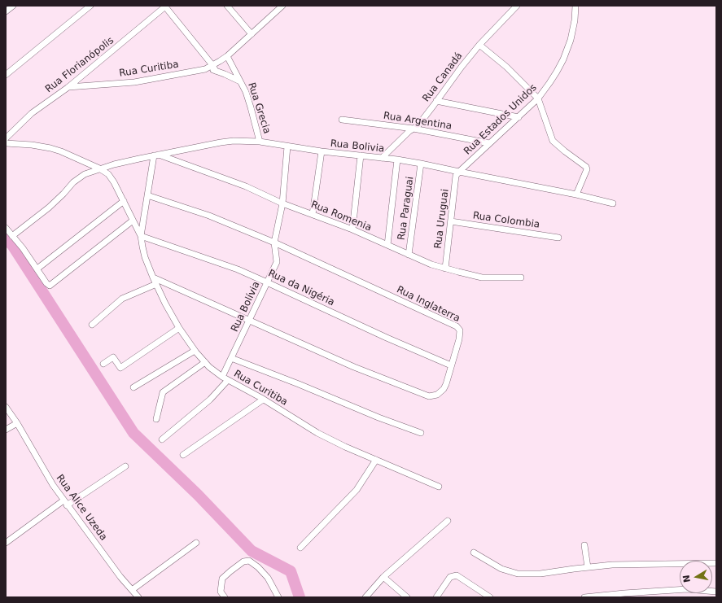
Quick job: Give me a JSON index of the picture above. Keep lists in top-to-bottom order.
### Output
{
  "streets": {
    "street": [
      "Rua Florianópolis",
      "Rua Curitiba",
      "Rua Canadá",
      "Rua Grecia",
      "Rua Estados Unidos",
      "Rua Argentina",
      "Rua Bolivia",
      "Rua Paraguai",
      "Rua Romenia",
      "Rua Uruguai",
      "Rua Colombia",
      "Rua da Nigéria",
      "Rua Inglaterra",
      "Rua Bolívia",
      "Rua Alice Uzeda"
    ]
  },
  "crossings": [
    ["Rua Florianópolis", "Rua Curitiba"],
    ["Rua Curitiba", "Rua Grecia"],
    ["Rua Curitiba", "Rua da Nigéria"],
    ["Rua Curitiba", "Rua Inglaterra"],
    ["Rua Curitiba", "Rua Bolívia"],
    ["Rua Canadá", "Rua Argentina"],
    ["Rua Canadá", "Rua Bolivia"],
    ["Rua Grecia", "Rua Bolivia"],
    ["Rua Estados Unidos", "Rua Argentina"],
    ["Rua Estados Unidos", "Rua Bolivia"],
    ["Rua Estados Unidos", "Rua Uruguai"],
    ["Rua Bolivia", "Rua Paraguai"],
    ["Rua Bolivia", "Rua Romenia"],
    ["Rua Bolivia", "Rua Uruguai"],
    ["Rua Bolivia", "Rua Bolívia"],
    ["Rua Paraguai", "Rua Romenia"],
    ["Rua Romenia", "Rua Uruguai"],
    ["Rua Romenia", "Rua Bolívia"],
    ["Rua Uruguai", "Rua Colombia"],
    ["Rua da Nigéria", "Rua Inglaterra"],
    ["Rua da Nigéria", "Rua Bolívia"],
    ["Rua Inglaterra", "Rua Bolívia"]
  ],
  "north": "left"
}
